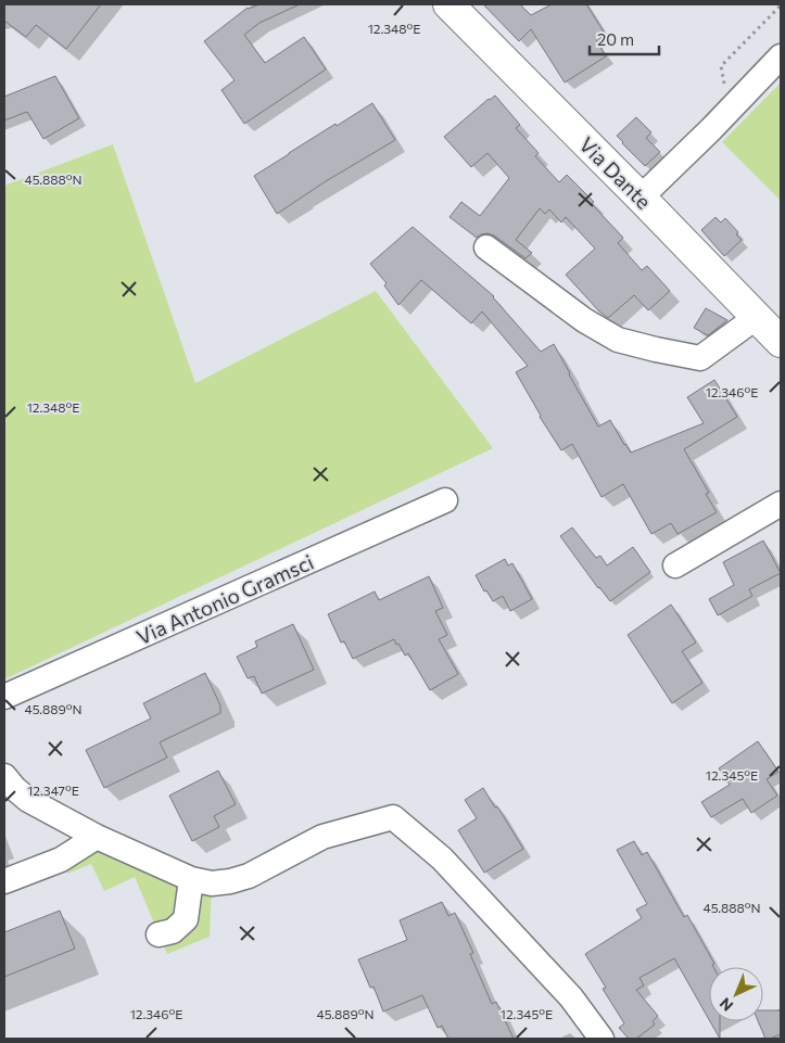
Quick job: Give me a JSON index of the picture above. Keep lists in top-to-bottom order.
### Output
{
  "streets": {
    "street": ["Via Dante", "Via Antonio Gramsci"]
  },
  "scale_bar": "20 m",
  "north": "bottom left",
  "coordinates": [
    "12.348°E",
    "45.888°N",
    "12.346°E",
    "45.889°N",
    "12.345°E",
    "12.347°E"
  ]
}
